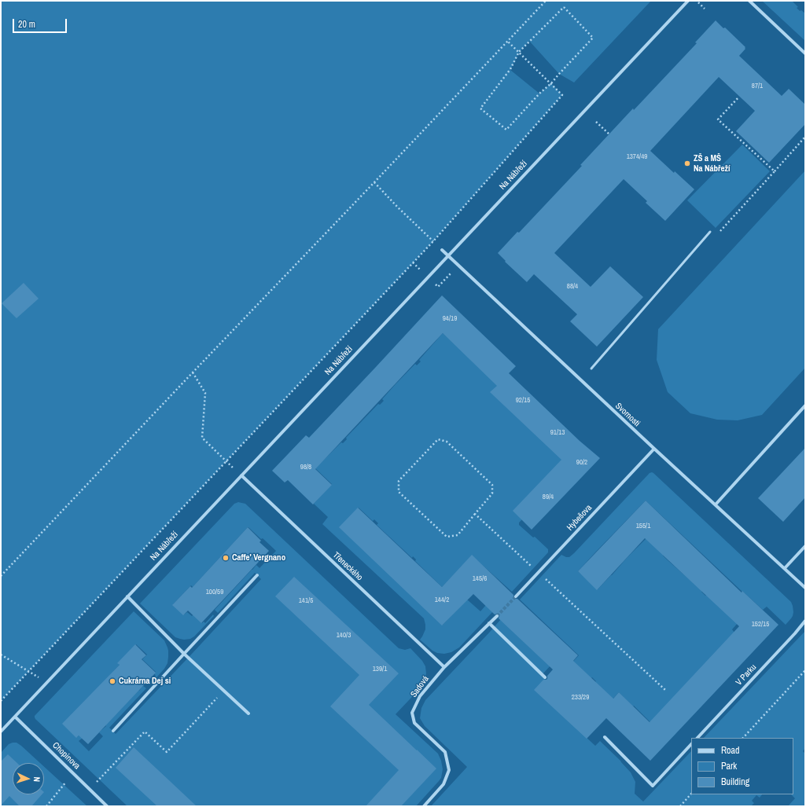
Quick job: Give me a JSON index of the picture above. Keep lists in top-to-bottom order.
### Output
{
  "streets": {
    "street": [
      "Na Nábřeží",
      "Svornosti",
      "Hybešova",
      "Třeneckého",
      "V Parku",
      "Sadová",
      "Chopinova"
    ]
  },
  "crossings": [
    ["Na Nábřeží", "Svornosti"],
    ["Na Nábřeží", "Třeneckého"],
    ["Na Nábřeží", "Chopinova"],
    ["Svornosti", "Hybešova"],
    ["Třeneckého", "Sadová"]
  ],
  "places": ["ZŠ a MŠ Na Nábřeží", "Caffe' Vergnano", "Cukrárna Dej si"],
  "house_numbers": [
    "87/1",
    "1374/49",
    "88/4",
    "94/19",
    "92/15",
    "91/13",
    "90/2",
    "98/8",
    "89/4",
    "155/1",
    "145/6",
    "100/59",
    "144/2",
    "141/5",
    "152/15",
    "140/3",
    "139/1",
    "233/29"
  ],
  "legend": ["Road", "Park", "Building"],
  "scale_bar": "20 m",
  "north": "right"
}
